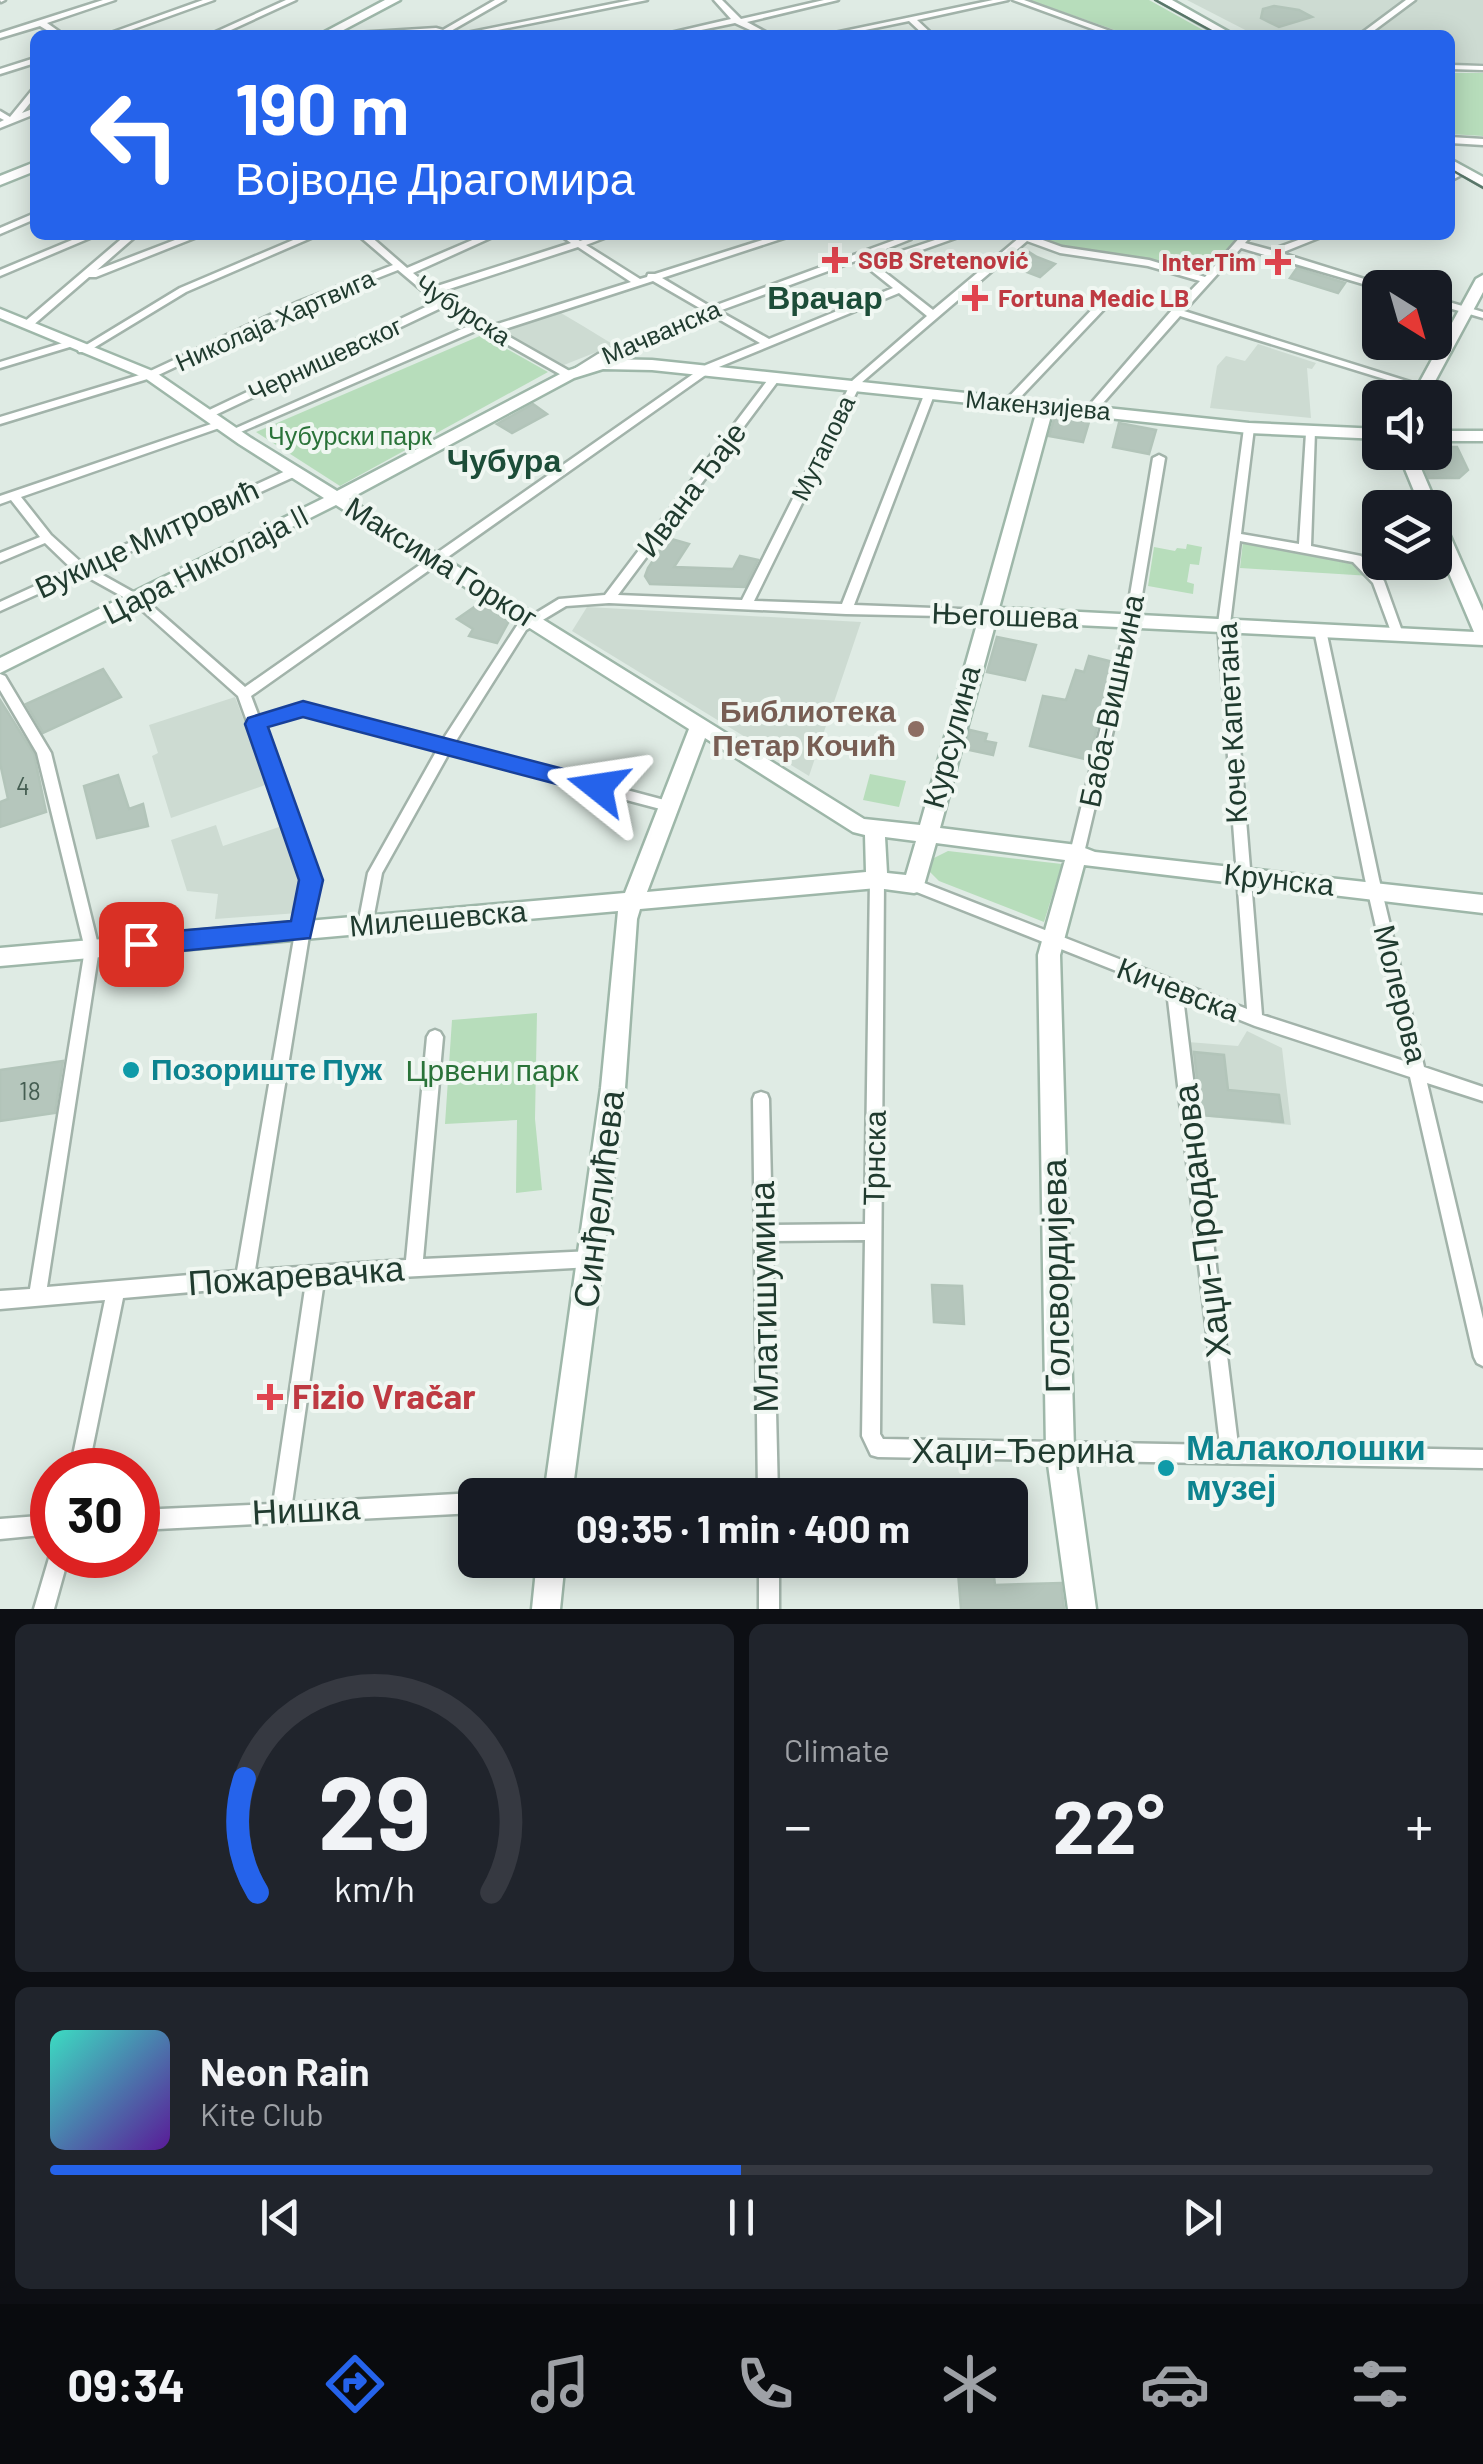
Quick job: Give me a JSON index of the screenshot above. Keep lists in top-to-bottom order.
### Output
{
  "streets": {
    "main road": [
      "Макензијева",
      "Максима Горког",
      "Цара Николаја II",
      "Његошева",
      "Баба-Вишњина",
      "Курсулина",
      "Крунска",
      "Милешевска",
      "Кичевска",
      "Синђелићева",
      "Голсвордијева"
    ],
    "street": [
      "Чубурска",
      "Николаја Хартвига",
      "Мачванска",
      "Чернишевског",
      "Мутапова",
      "Ивана Ђаје",
      "Вукице Митровић",
      "Коче Капетана",
      "Молерова",
      "Трнска",
      "Хаџи-Проданова",
      "Пожаревачка",
      "Млатишумина",
      "Хаџи-Ђерина",
      "Нишка"
    ]
  },
  "crossings": [
    ["Чубурска", "Николаја Хартвига"],
    ["Чубурска", "Чернишевског"],
    ["Чубурска", "Макензијева"],
    ["Чубурска", "Цара Николаја II"],
    ["Николаја Хартвига", "Максима Горког"],
    ["Мачванска", "Макензијева"],
    ["Чернишевског", "Максима Горког"],
    ["Макензијева", "Мутапова"],
    ["Макензијева", "Ивана Ђаје"],
    ["Макензијева", "Цара Николаја II"],
    ["Макензијева", "Коче Капетана"],
    ["Макензијева", "Курсулина"],
    ["Мутапова", "Његошева"],
    ["Ивана Ђаје", "Његошева"],
    ["Вукице Митровић", "Максима Горког"],
    ["Максима Горког", "Цара Николаја II"],
    ["Максима Горког", "Његошева"],
    ["Максима Горког", "Крунска"],
    ["Максима Горког", "Синђелићева"],
    ["Његошева", "Баба-Вишњина"],
    ["Његошева", "Коче Капетана"],
    ["Његошева", "Курсулина"],
    ["Његошева", "Молерова"],
    ["Баба-Вишњина", "Крунска"],
    ["Баба-Вишњина", "Кичевска"],
    ["Баба-Вишњина", "Голсвордијева"],
    ["Коче Капетана", "Крунска"],
    ["Коче Капетана", "Кичевска"],
    ["Курсулина", "Крунска"],
    ["Курсулина", "Кичевска"],
    ["Крунска", "Молерова"],
    ["Милешевска", "Кичевска"],
    ["Милешевска", "Трнска"],
    ["Милешевска", "Синђелићева"],
    ["Кичевска", "Молерова"],
    ["Кичевска", "Трнска"],
    ["Кичевска", "Хаџи-Проданова"],
    ["Кичевска", "Голсвордијева"],
    ["Трнска", "Хаџи-Ђерина"],
    ["Синђелићева", "Пожаревачка"],
    ["Хаџи-Проданова", "Хаџи-Ђерина"],
    ["Голсвордијева", "Хаџи-Ђерина"]
  ],
  "districts": ["Врачар", "Чубура"],
  "parks": ["Чубурски парк", "Црвени парк"],
  "places": {
    "health": [
      "SGB Sretenović",
      "InterTim",
      "Fortuna Medic LB",
      "Fizio Vračar"
    ],
    "other": ["Библиотека Петар Кочић", "Позориште Пуж", "Малаколошки музеј"]
  },
  "house_numbers": ["4", "18"],
  "north": "bottom right",
  "page": {
    "turn": ["190 m", "Војводе Драгомира"],
    "limit": "30",
    "trip": "09:35 · 1 min · 400 m",
    "tile": "Climate",
    "heat": ["−", "22°", "+"],
    "song": ["Neon Rain", "Kite Club"],
    "tabs": "09:34",
    "gauge": ["29", "km/h"]
  }
}
